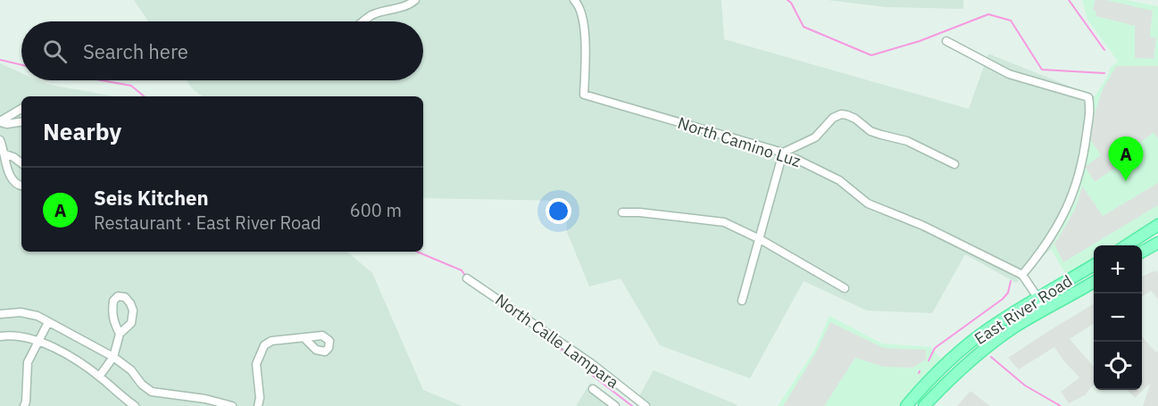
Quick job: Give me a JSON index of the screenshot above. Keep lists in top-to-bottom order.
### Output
{
  "streets": {
    "main road": ["East River Road"],
    "street": ["North Camino Luz", "North Calle Lampara"]
  },
  "crossings": [
    ["North Camino Luz", "East River Road"]
  ],
  "page": {
    "search": "Search here",
    "heading": "Nearby",
    "pins": "A",
    "list": [
      {
        "mark": "A",
        "name": "Seis Kitchen",
        "note": "Restaurant · East River Road",
        "value": "600 m"
      }
    ],
    "map_buttons": ["+", "−"]
  }
}
